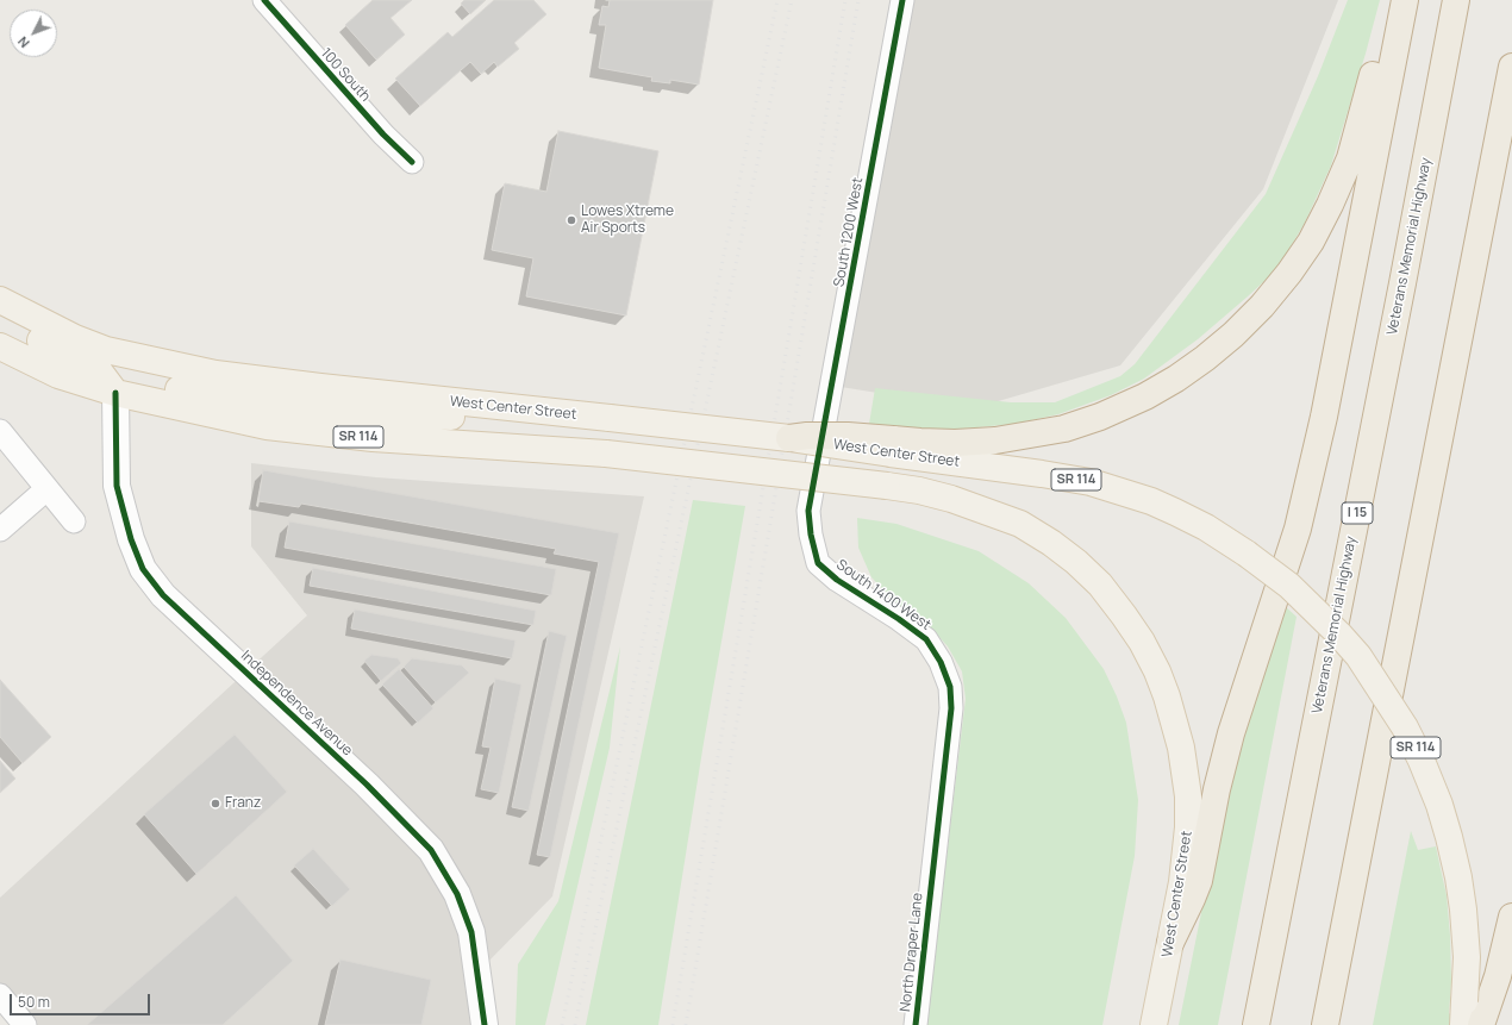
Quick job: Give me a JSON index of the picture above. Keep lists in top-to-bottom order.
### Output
{
  "streets": {
    "highway": ["Veterans Memorial Highway", "I 15"],
    "main road": ["West Center Street", "SR 114"],
    "street": [
      "100 South",
      "South 1200 West",
      "South 1400 West",
      "Independence Avenue",
      "North Draper Lane"
    ]
  },
  "crossings": [
    ["South 1200 West", "South 1400 West"],
    ["West Center Street", "Independence Avenue"],
    ["South 1400 West", "North Draper Lane"]
  ],
  "places": ["Lowes Xtreme Air Sports", "Franz"],
  "scale_bar": "50 m",
  "north": "bottom left"
}
